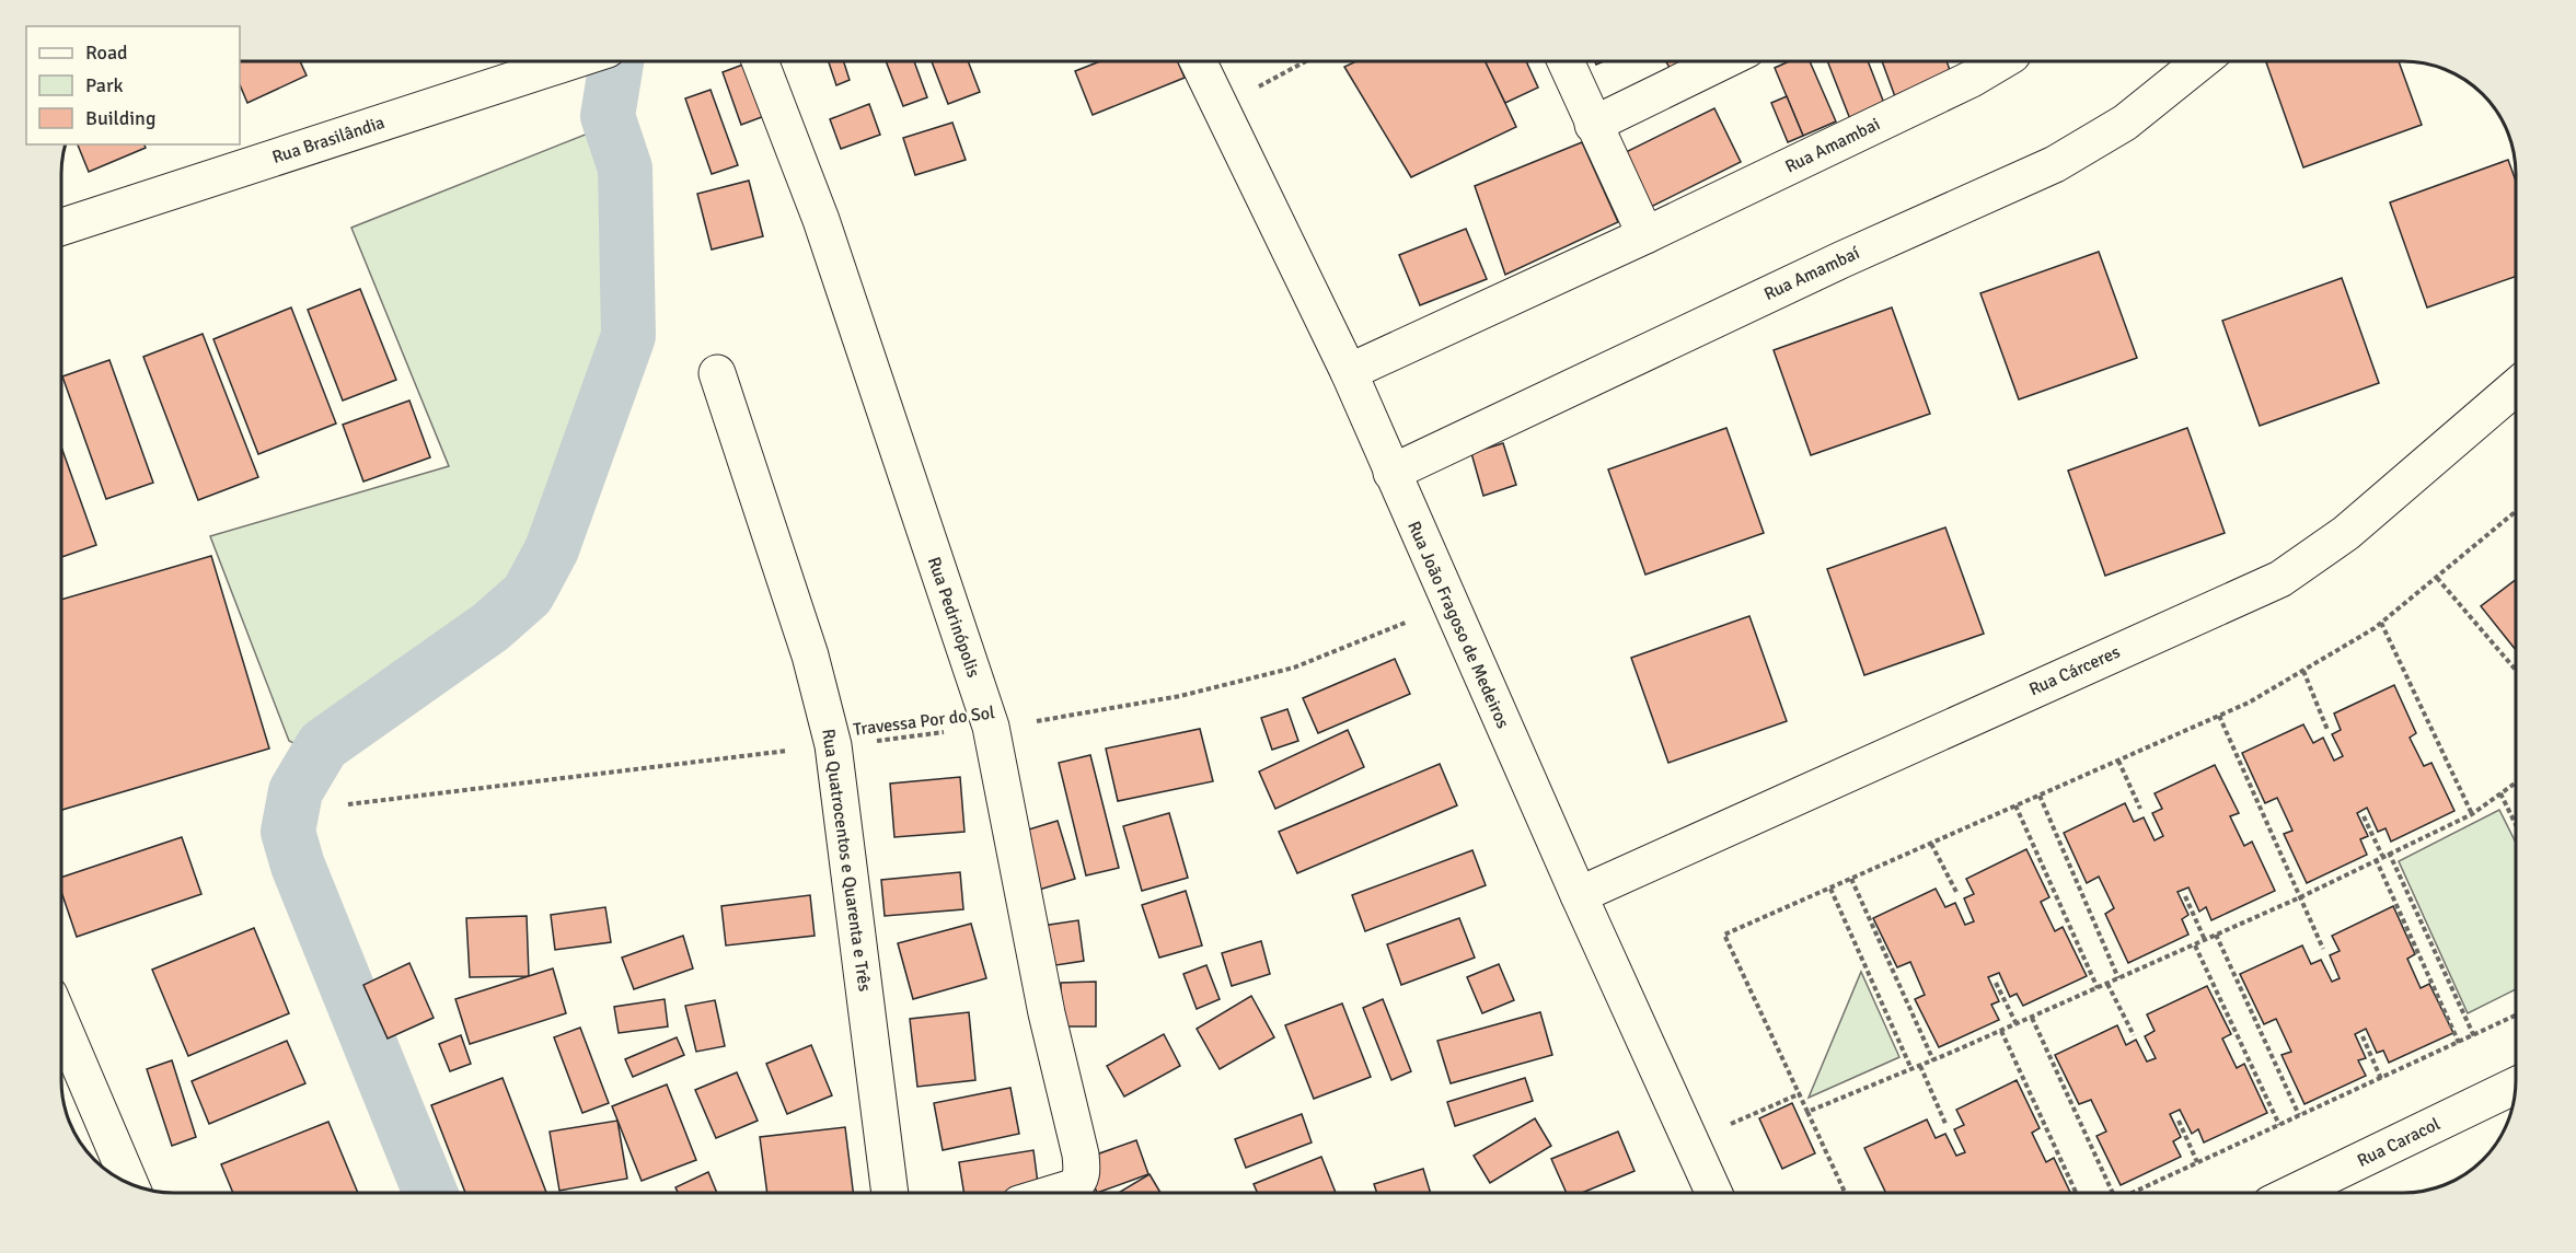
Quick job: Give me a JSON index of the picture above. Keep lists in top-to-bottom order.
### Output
{
  "streets": {
    "street": [
      "Rua Brasilândia",
      "Rua Amambai",
      "Rua Amambaí",
      "Rua Pedrinópolis",
      "Rua João Fragoso de Medeiros",
      "Rua Cárceres",
      "Rua Quatrocentos e Quarenta e Três",
      "Rua Caracol"
    ],
    "path": ["Travessa Por do Sol"]
  },
  "crossings": [
    ["Rua Amambai", "Rua João Fragoso de Medeiros"],
    ["Rua Amambaí", "Rua João Fragoso de Medeiros"],
    ["Rua Pedrinópolis", "Travessa Por do Sol"],
    ["Rua João Fragoso de Medeiros", "Rua Cárceres"],
    ["Rua João Fragoso de Medeiros", "Travessa Por do Sol"],
    ["Travessa Por do Sol", "Rua Quatrocentos e Quarenta e Três"]
  ],
  "legend": ["Road", "Park", "Building"]
}
